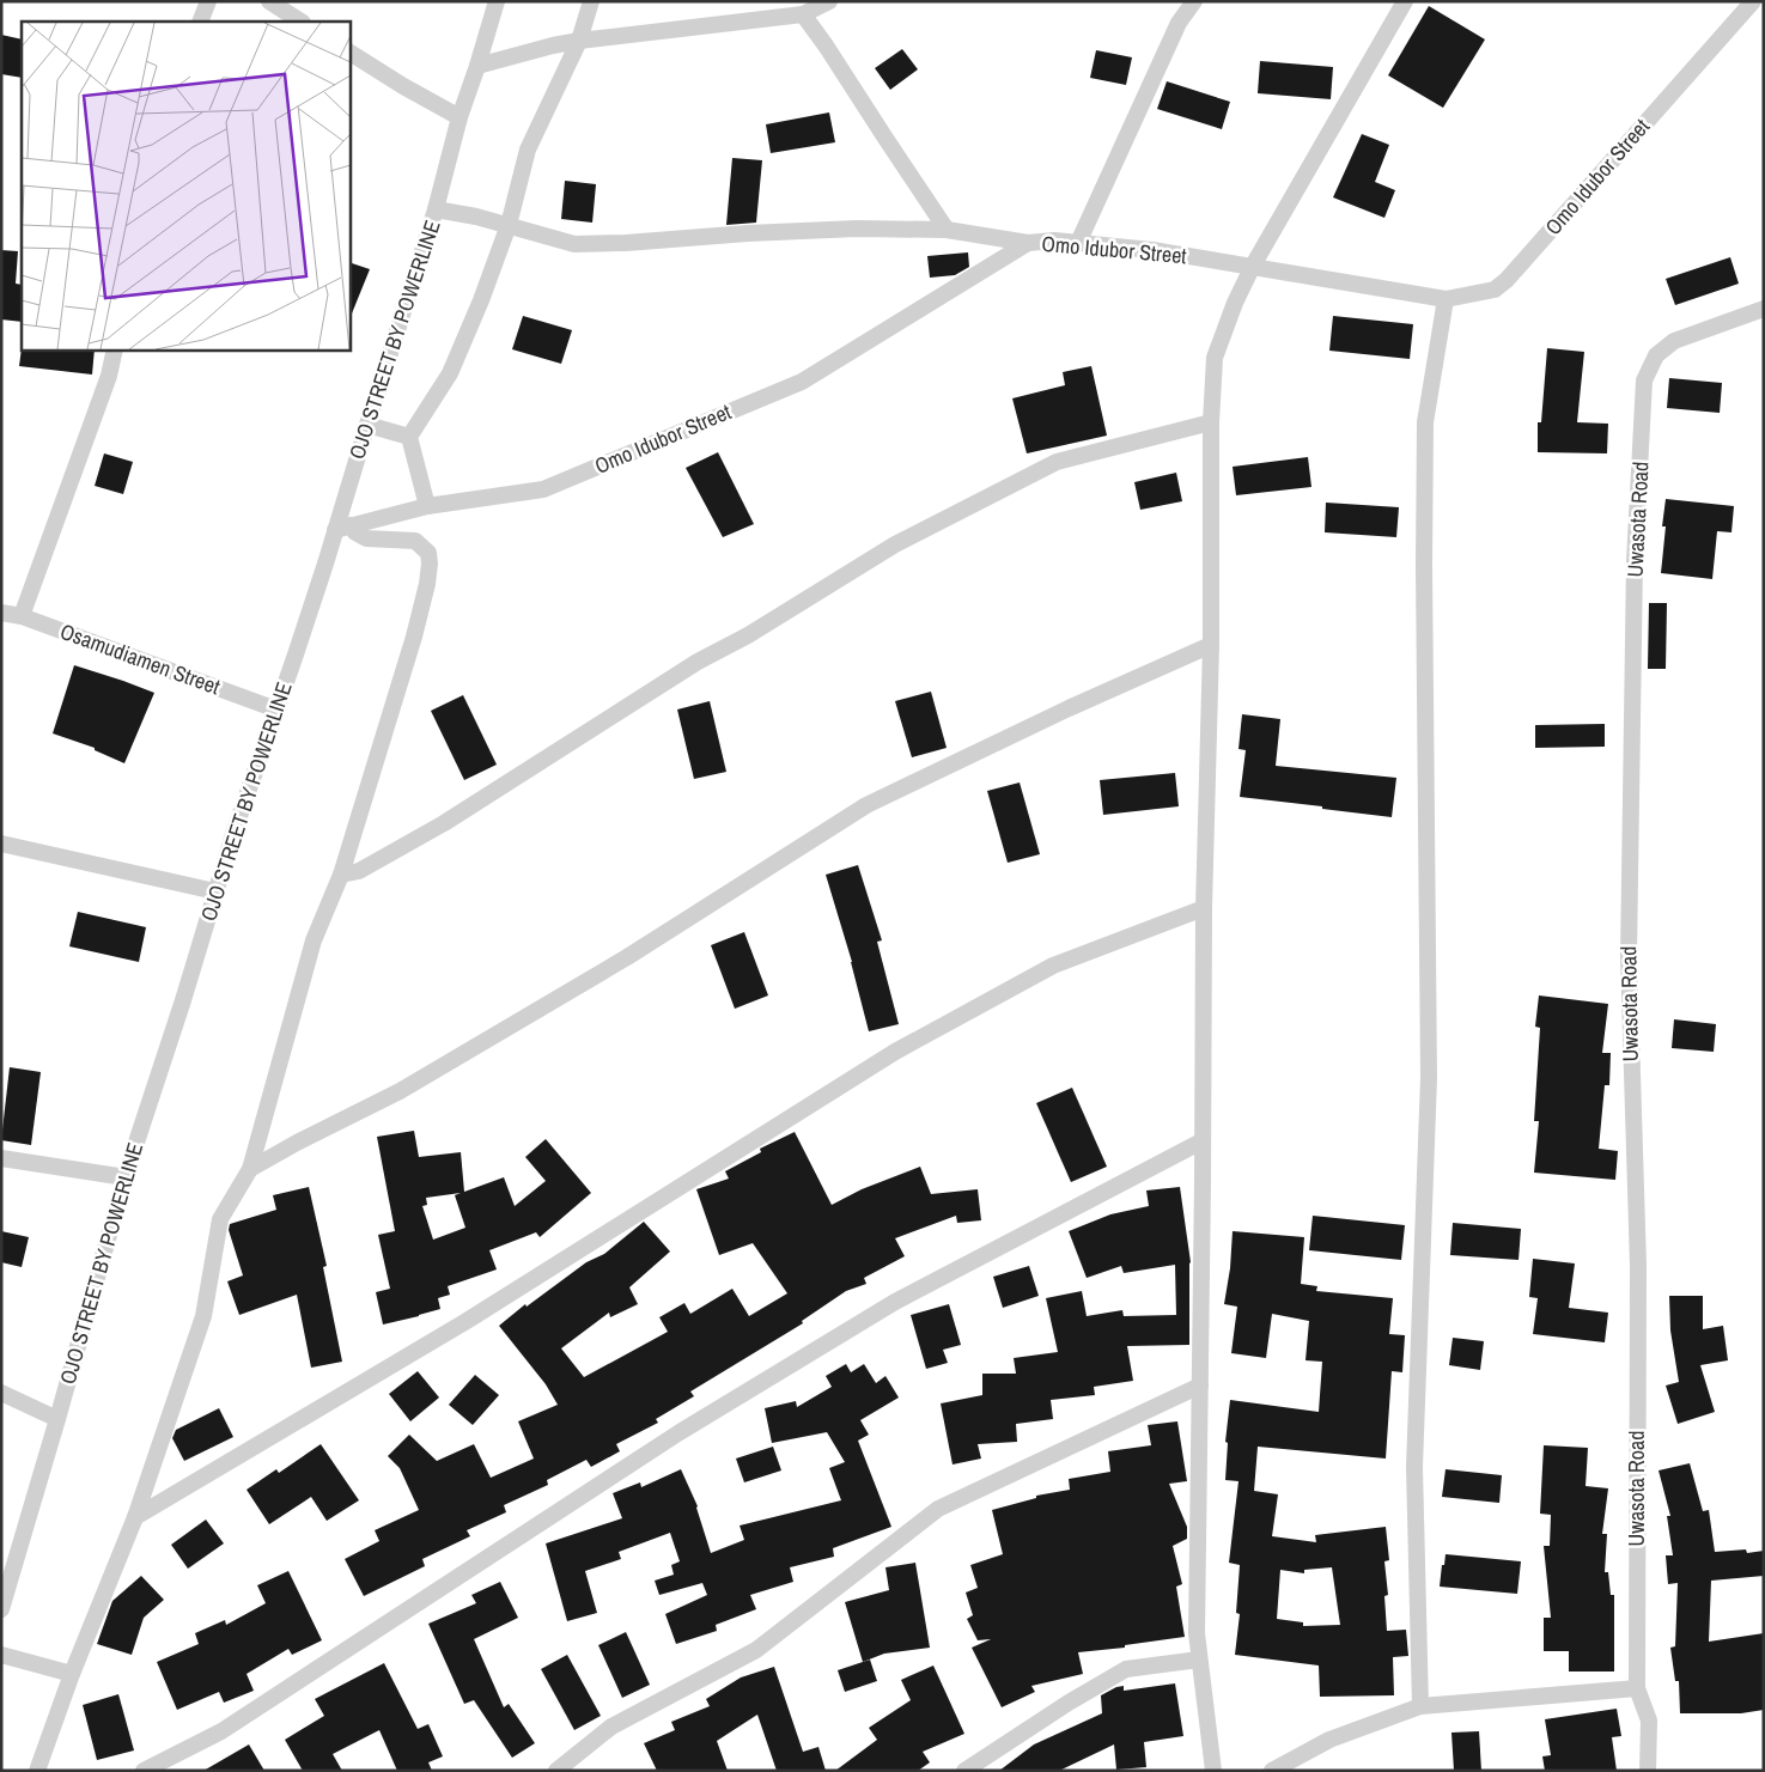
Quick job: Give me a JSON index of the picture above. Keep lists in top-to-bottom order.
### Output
{
  "streets": {
    "street": [
      "Omo Idubor Street",
      "OJO STREET BY POWERLINE",
      "Uwasota Road",
      "Osamudiamen Street"
    ]
  },
  "crossings": [
    ["Omo Idubor Street", "OJO STREET BY POWERLINE"],
    ["OJO STREET BY POWERLINE", "Osamudiamen Street"]
  ]
}
